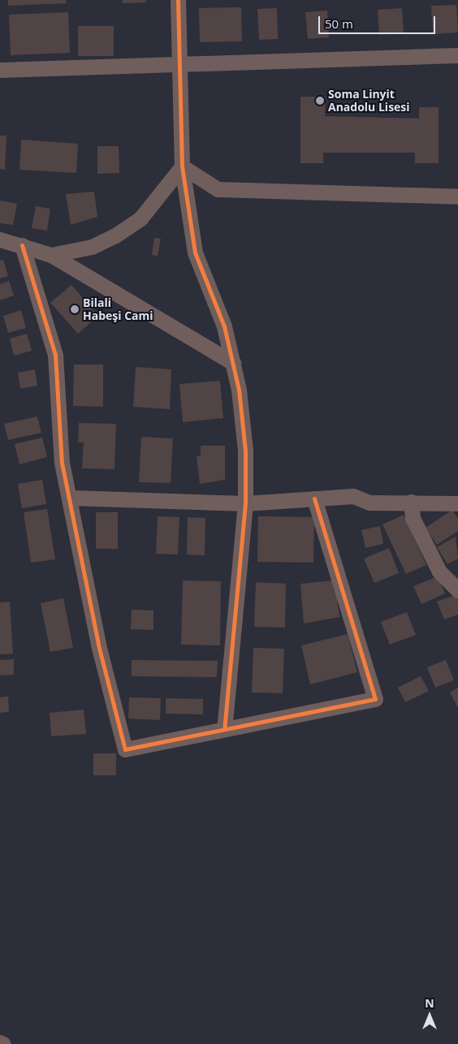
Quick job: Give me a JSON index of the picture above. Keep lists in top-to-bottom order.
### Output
{
  "places": ["Soma Linyit Anadolu Lisesi", "Bilali Habeşi Cami"],
  "scale_bar": "50 m",
  "north": "top"
}
